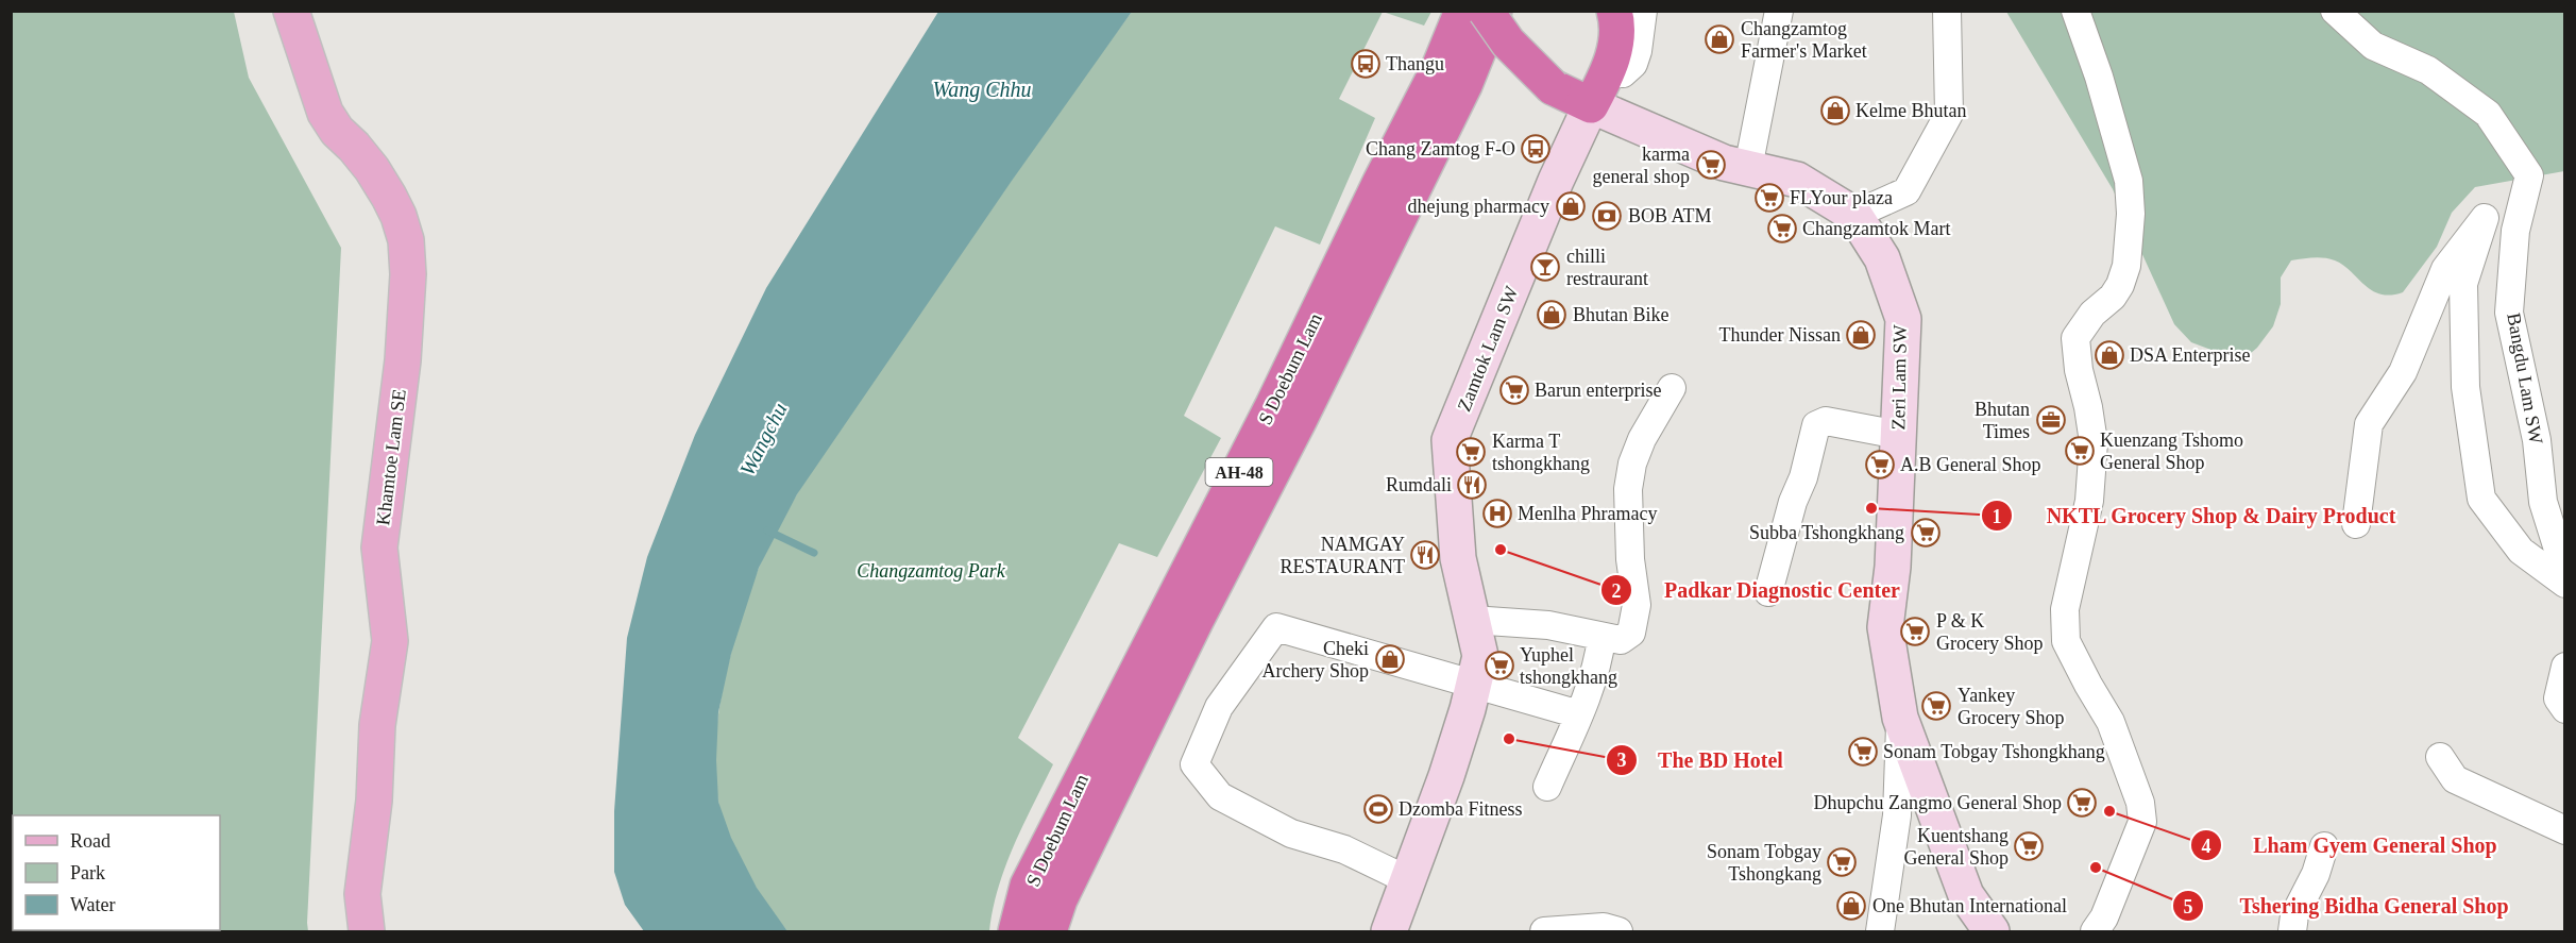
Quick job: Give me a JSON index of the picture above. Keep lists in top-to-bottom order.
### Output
{
  "streets": {
    "highway": ["S Doebum Lam", "AH-48"],
    "main road": ["Khamtoe Lam SE"],
    "street": ["Zamtok Lam SW", "Zeri Lam SW", "Bangdu Lam SW"]
  },
  "crossings": [
    ["Zamtok Lam SW", "Zeri Lam SW"]
  ],
  "water": ["Wang Chhu", "Wangchu"],
  "parks": ["Changzamtog Park"],
  "places": {
    "shop": [
      "Changzamtog Farmer's Market",
      "Kelme Bhutan",
      "dhejung pharmacy",
      "Bhutan Bike",
      "Thunder Nissan",
      "DSA Enterprise",
      "Cheki Archery Shop",
      "One Bhutan International"
    ],
    "bus stop": ["Thangu", "Chang Zamtog F-O"],
    "supermarket": [
      "karma general shop",
      "FLYour plaza",
      "Changzamtok Mart",
      "Barun enterprise",
      "Kuenzang Tshomo General Shop",
      "Karma T tshongkhang",
      "A.B General Shop",
      "Subba Tshongkhang",
      "P & K Grocery Shop",
      "Yuphel tshongkhang",
      "Yankey Grocery Shop",
      "Sonam Tobgay Tshongkhang",
      "Dhupchu Zangmo General Shop",
      "Kuentshang General Shop",
      "Sonam Tobgay Tshongkang"
    ],
    "bank": ["BOB ATM"],
    "bar": ["chilli restraurant"],
    "office": ["Bhutan Times"],
    "restaurant": ["Rumdali", "NAMGAY RESTAURANT"],
    "other": [
      "NKTL Grocery Shop & Dairy Product",
      "Padkar Diagnostic Center",
      "The BD Hotel",
      "Lham Gyem General Shop",
      "Tshering Bidha General Shop"
    ],
    "hospital": ["Menlha Phramacy"],
    "sports": ["Dzomba Fitness"]
  },
  "legend": ["Road", "Park", "Water"]
}
